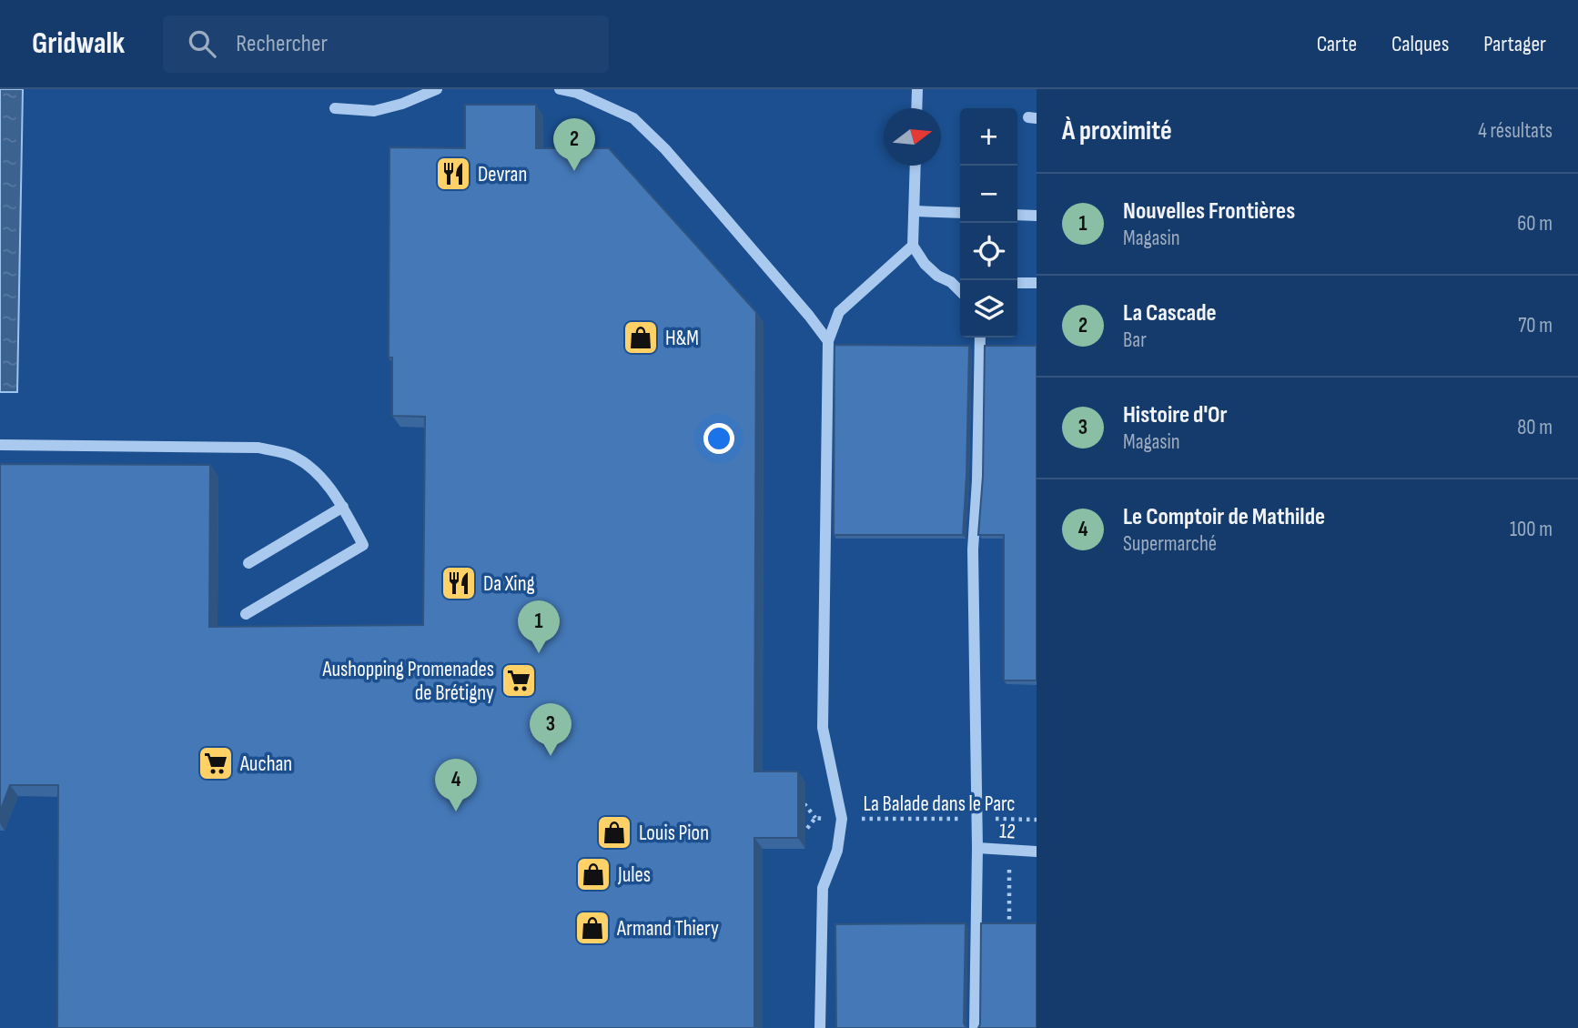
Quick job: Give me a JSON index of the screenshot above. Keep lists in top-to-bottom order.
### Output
{
  "streets": {
    "lane": ["12"],
    "path": ["La Balade dans le Parc"]
  },
  "places": {
    "restaurant": ["Devran", "Da Xing"],
    "shop": [
      "H&M",
      "Louis Pion",
      "Jules",
      "Armand Thiery"
    ],
    "supermarket": ["Aushopping Promenades de Brétigny", "Auchan"]
  },
  "north": "right",
  "page": {
    "header": "Gridwalk",
    "search": "Rechercher",
    "nav": ["Carte", "Calques", "Partager"],
    "heading": ["À proximité", "4 résultats"],
    "map_buttons": ["+", "−"],
    "pins": [
      "2",
      "1",
      "3",
      "4"
    ],
    "list": [
      {
        "mark": "1",
        "name": "Nouvelles Frontières",
        "note": "Magasin",
        "value": "60 m"
      },
      {
        "mark": "2",
        "name": "La Cascade",
        "note": "Bar",
        "value": "70 m"
      },
      {
        "mark": "3",
        "name": "Histoire d'Or",
        "note": "Magasin",
        "value": "80 m"
      },
      {
        "mark": "4",
        "name": "Le Comptoir de Mathilde",
        "note": "Supermarché",
        "value": "100 m"
      }
    ]
  }
}
